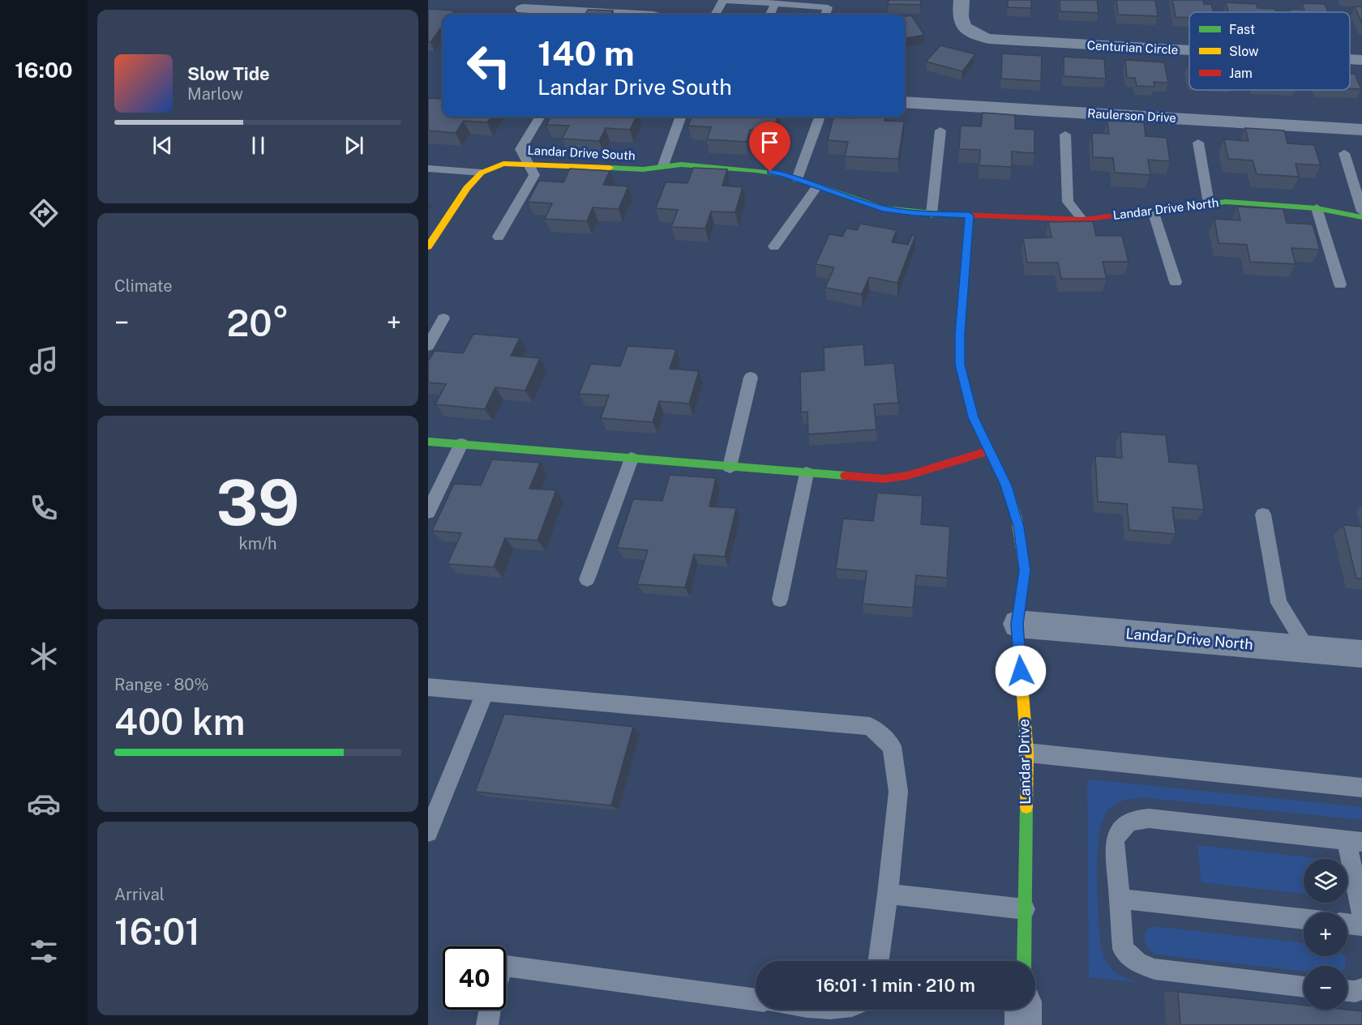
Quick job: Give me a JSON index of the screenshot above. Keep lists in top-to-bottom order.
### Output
{
  "streets": {
    "street": [
      "Centurian Circle",
      "Raulerson Drive",
      "Landar Drive South",
      "Landar Drive North",
      "Landar Drive"
    ]
  },
  "crossings": [
    ["Landar Drive South", "Landar Drive North"],
    ["Landar Drive South", "Landar Drive"],
    ["Landar Drive North", "Landar Drive"]
  ],
  "legend": ["Fast", "Slow", "Jam"],
  "page": {
    "tabs": "16:00",
    "turn": ["140 m", "Landar Drive South"],
    "song": ["Slow Tide", "Marlow"],
    "tile": [
      "Climate",
      ["39", "km/h"],
      ["Range · 80%", "400 km"],
      ["Arrival", "16:01"]
    ],
    "heat": ["−", "20°", "+"],
    "map_buttons": ["+", "−"],
    "limit": "40",
    "trip": "16:01 · 1 min · 210 m"
  }
}
